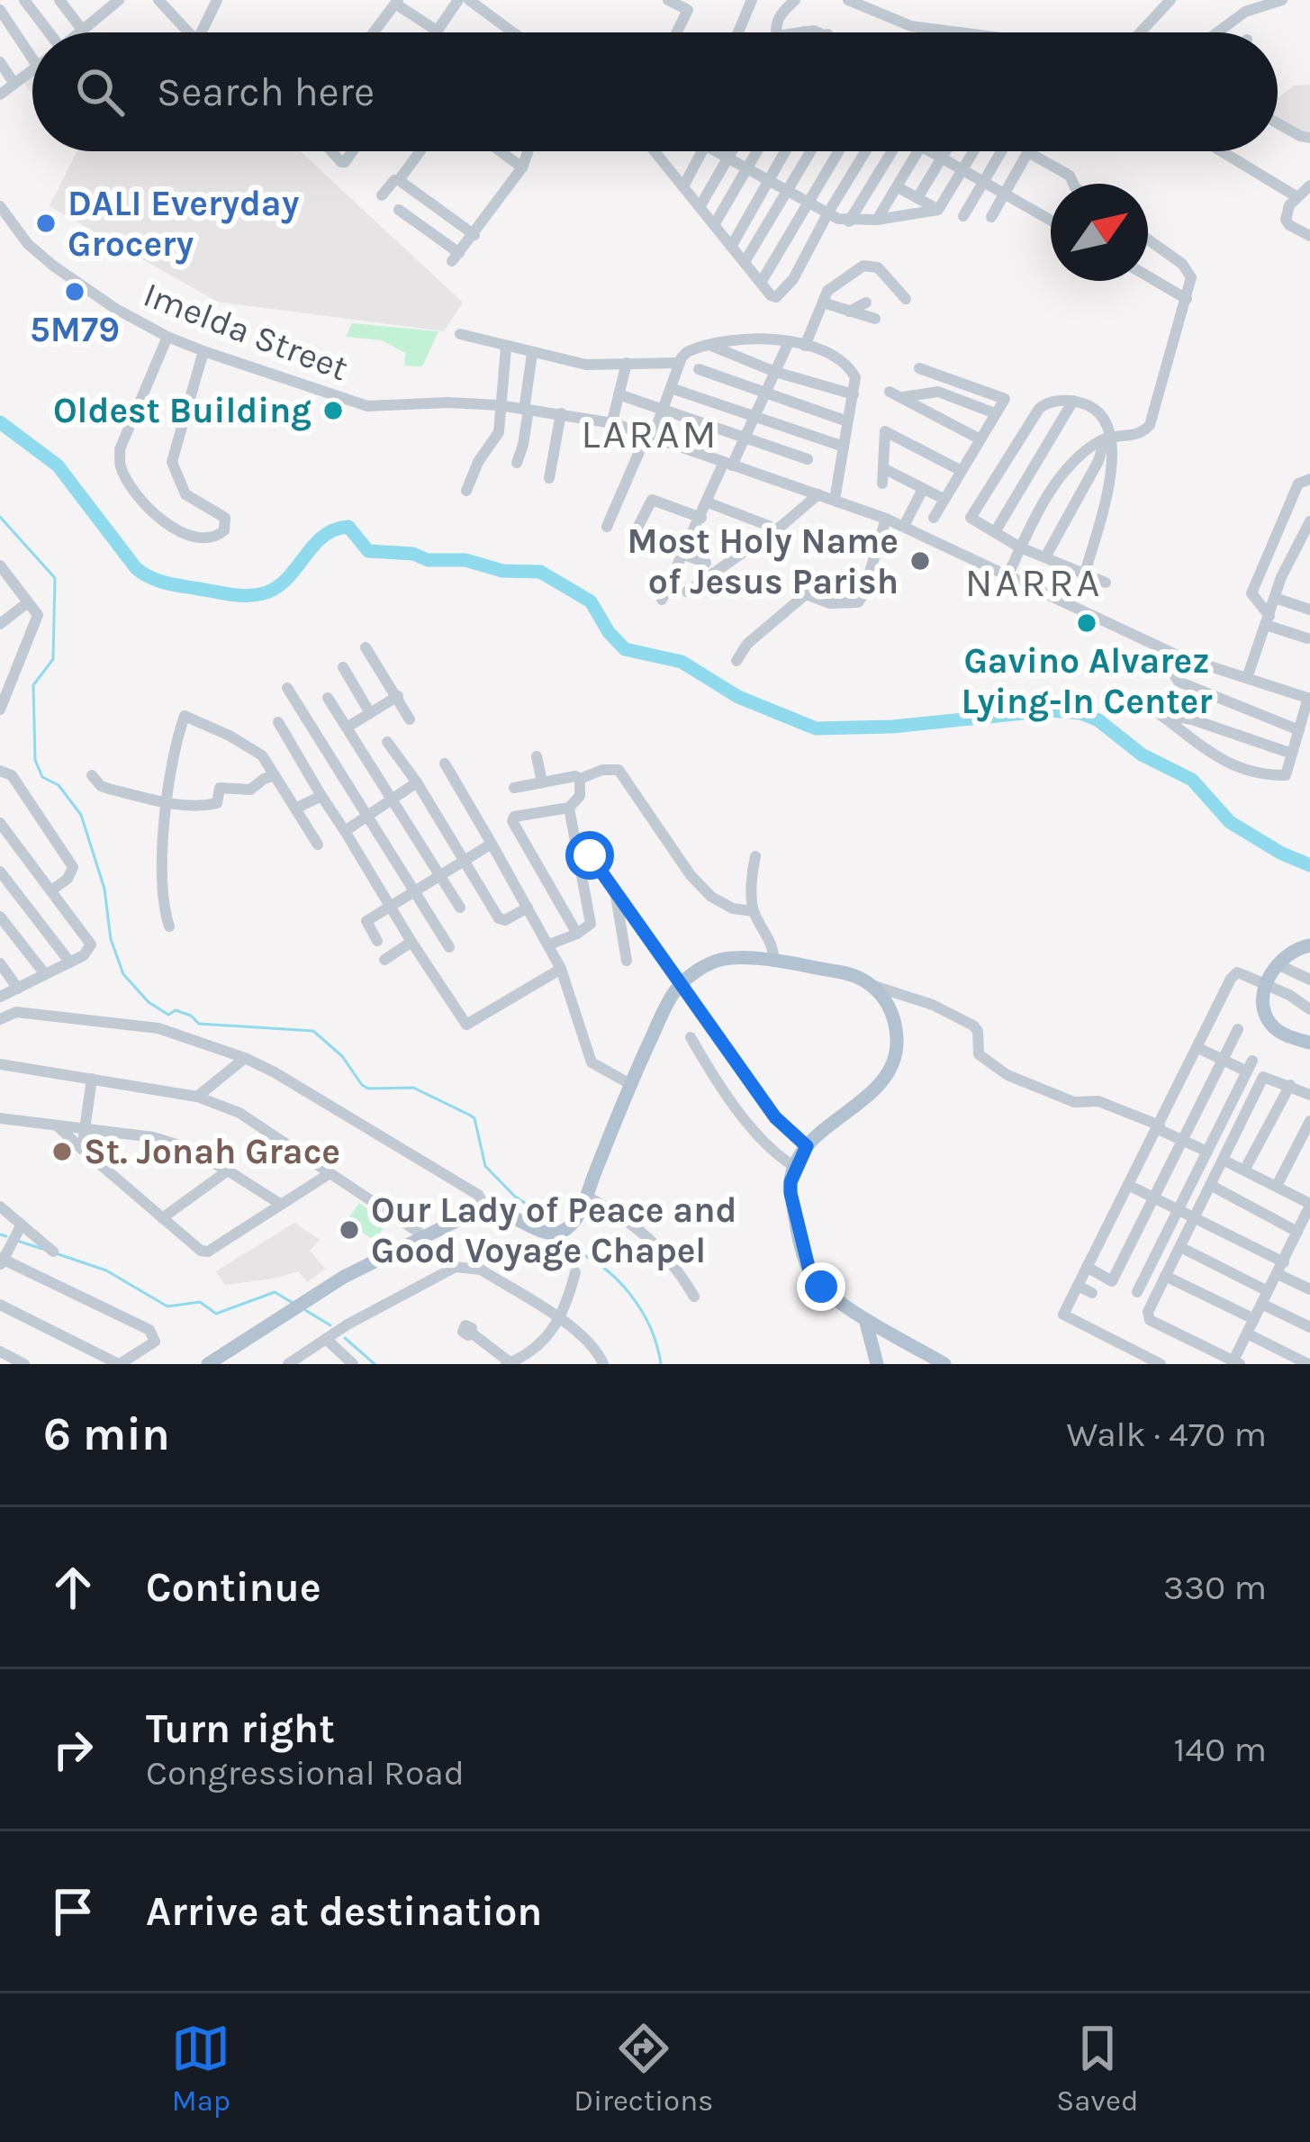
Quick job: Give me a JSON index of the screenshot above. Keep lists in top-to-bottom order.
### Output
{
  "streets": {
    "street": ["Imelda Street"]
  },
  "districts": ["LARAM", "NARRA"],
  "places": [
    "DALI Everyday Grocery",
    "5M79",
    "Oldest Building",
    "Most Holy Name of Jesus Parish",
    "Gavino Alvarez Lying-In Center",
    "St. Jonah Grace",
    "Our Lady of Peace and Good Voyage Chapel"
  ],
  "north": "top right",
  "page": {
    "search": "Search here",
    "heading": ["6 min", "Walk · 470 m"],
    "list": [
      ["Continue", "330 m"],
      ["Turn right", "Congressional Road", "140 m"],
      "Arrive at destination"
    ],
    "nav": ["Map", "Directions", "Saved"]
  }
}
